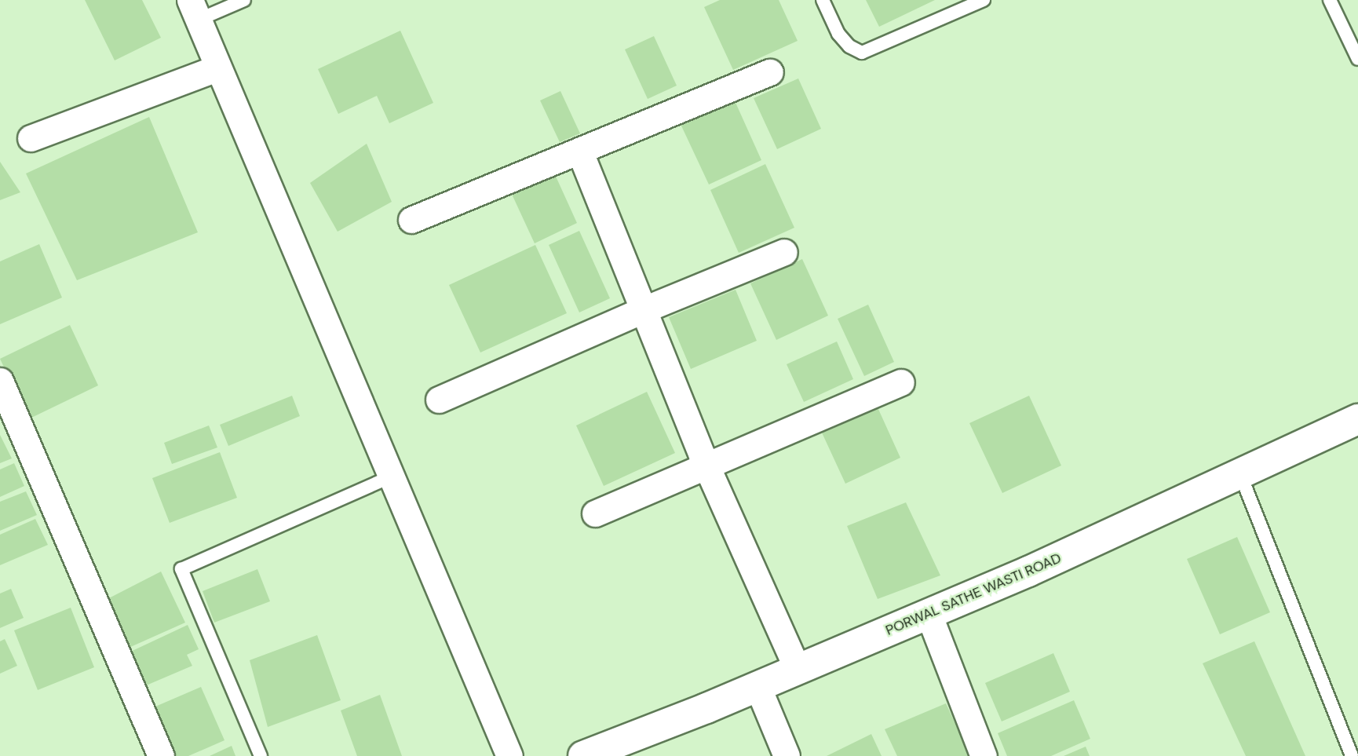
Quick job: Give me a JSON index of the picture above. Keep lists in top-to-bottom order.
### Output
{
  "streets": {
    "street": ["PORWAL SATHE WASTI ROAD"]
  }
}
